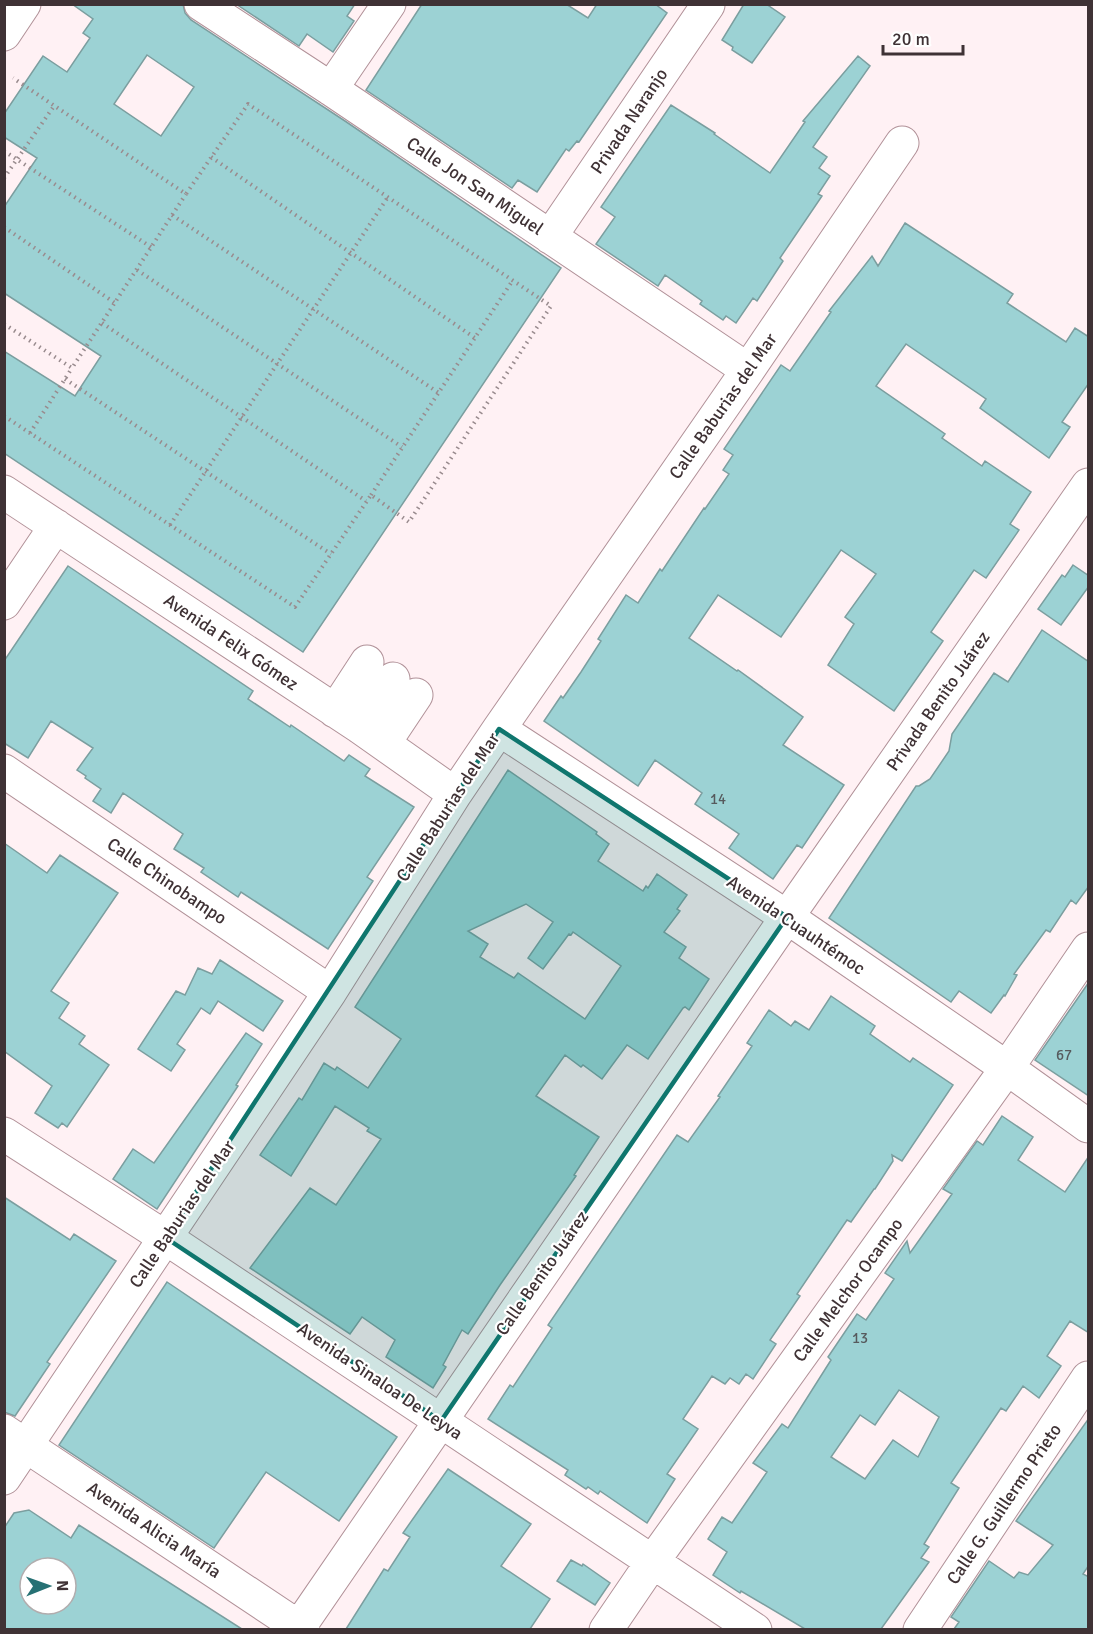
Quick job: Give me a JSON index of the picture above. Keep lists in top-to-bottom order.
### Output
{
  "streets": {
    "street": [
      "Privada Naranjo",
      "Calle Jon San Miguel",
      "Calle Baburias del Mar",
      "Avenida Felix Gómez",
      "Privada Benito Juárez",
      "Calle Chinobampo",
      "Avenida Cuauhtémoc",
      "Calle Benito Juárez",
      "Calle Melchor Ocampo",
      "Avenida Sinaloa De Leyva",
      "Calle G. Guillermo Prieto",
      "Avenida Alicia María"
    ]
  },
  "crossings": [
    ["Privada Naranjo", "Calle Jon San Miguel"],
    ["Calle Jon San Miguel", "Calle Baburias del Mar"],
    ["Calle Baburias del Mar", "Avenida Felix Gómez"],
    ["Calle Baburias del Mar", "Calle Chinobampo"],
    ["Calle Baburias del Mar", "Avenida Cuauhtémoc"],
    ["Calle Baburias del Mar", "Avenida Sinaloa De Leyva"],
    ["Calle Baburias del Mar", "Avenida Alicia María"],
    ["Privada Benito Juárez", "Avenida Cuauhtémoc"],
    ["Privada Benito Juárez", "Calle Benito Juárez"],
    ["Avenida Cuauhtémoc", "Calle Benito Juárez"],
    ["Avenida Cuauhtémoc", "Calle Melchor Ocampo"],
    ["Calle Benito Juárez", "Avenida Sinaloa De Leyva"],
    ["Calle Benito Juárez", "Avenida Alicia María"],
    ["Calle Melchor Ocampo", "Avenida Sinaloa De Leyva"]
  ],
  "house_numbers": ["14", "67", "13"],
  "scale_bar": "20 m",
  "north": "right"
}
